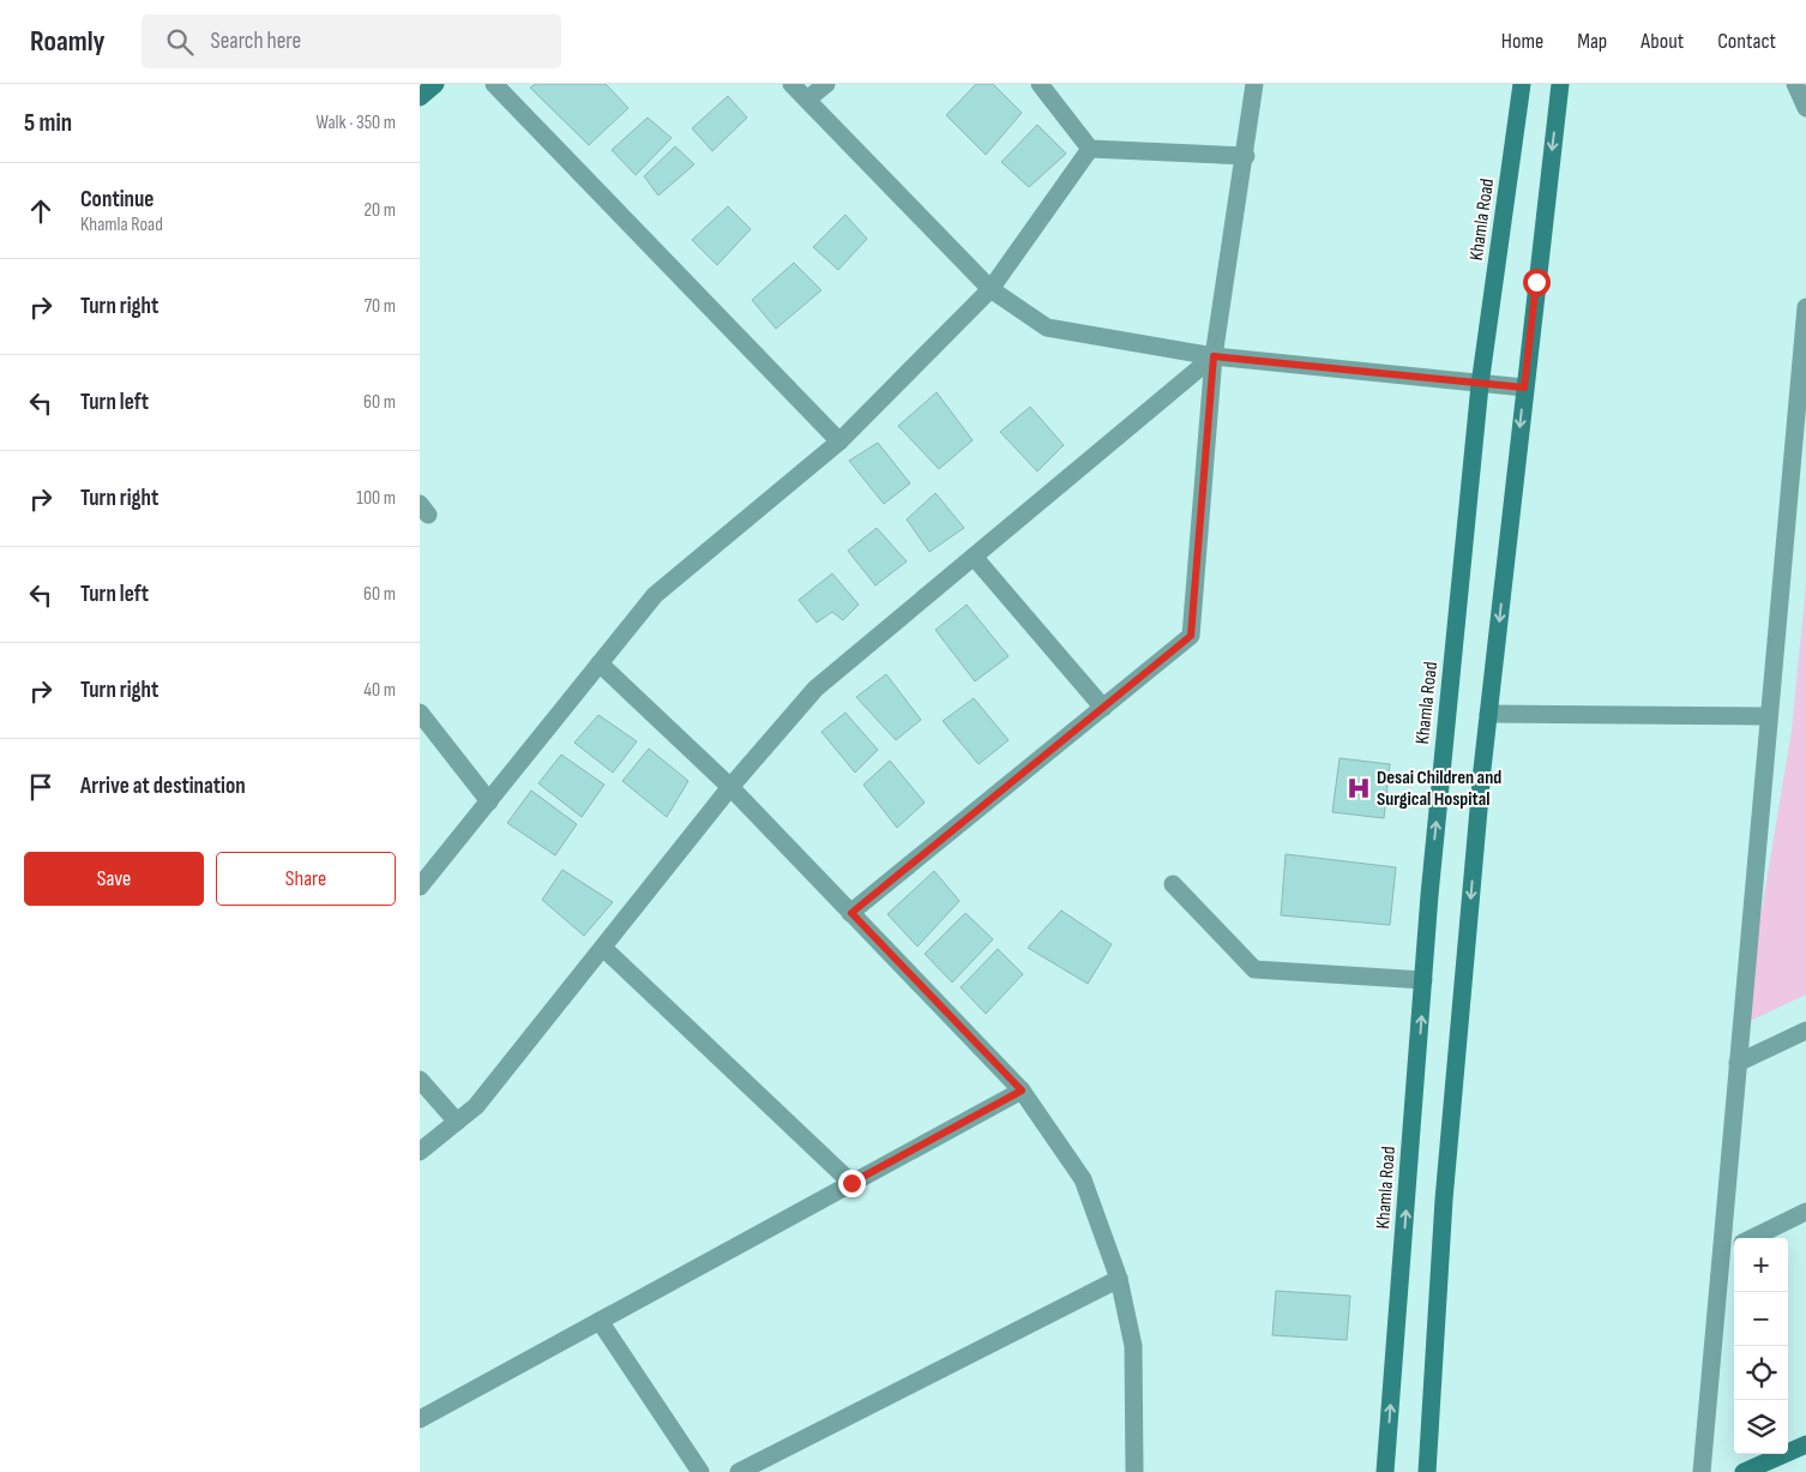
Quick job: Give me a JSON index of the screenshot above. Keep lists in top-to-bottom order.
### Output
{
  "streets": {
    "street": ["Khamla Road"]
  },
  "places": {
    "hospital": ["Desai Children and Surgical Hospital"]
  },
  "page": {
    "header": "Roamly",
    "search": "Search here",
    "nav": [
      "Home",
      "Map",
      "About",
      "Contact"
    ],
    "heading": ["5 min", "Walk · 350 m"],
    "list": [
      ["Continue", "Khamla Road", "20 m"],
      ["Turn right", "70 m"],
      ["Turn left", "60 m"],
      ["Turn right", "100 m"],
      ["Turn left", "60 m"],
      ["Turn right", "40 m"],
      "Arrive at destination"
    ],
    "buttons": ["Save", "Share"],
    "map_buttons": ["+", "−"]
  }
}
